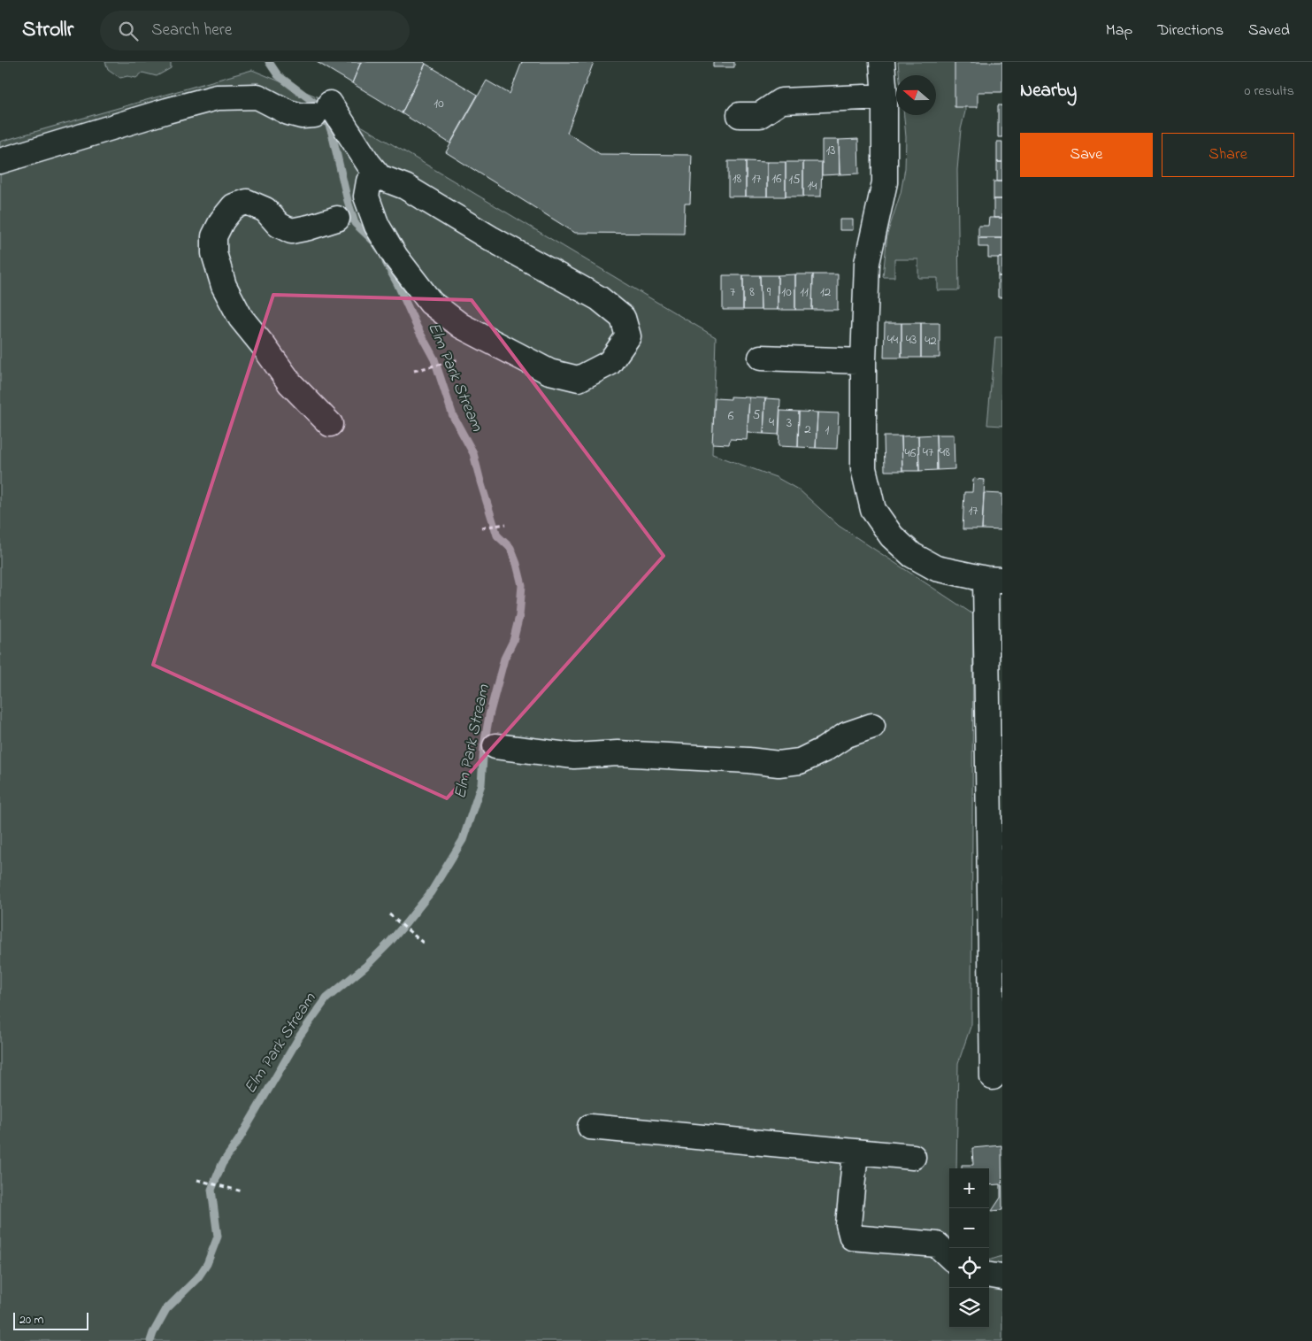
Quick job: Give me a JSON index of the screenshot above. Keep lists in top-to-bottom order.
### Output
{
  "water": ["Elm Park Stream"],
  "house_numbers": [
    "10",
    "13",
    "18",
    "17",
    "16",
    "15",
    "14",
    "7",
    "8",
    "9",
    "10",
    "11",
    "12",
    "44",
    "43",
    "42",
    "5",
    "6",
    "4",
    "3",
    "2",
    "1",
    "47",
    "48",
    "46",
    "17"
  ],
  "scale_bar": "20 m",
  "north": "left",
  "page": {
    "header": "Strollr",
    "search": "Search here",
    "nav": ["Map", "Directions", "Saved"],
    "heading": ["Nearby", "0 results"],
    "buttons": ["Save", "Share"],
    "map_buttons": ["+", "−"],
    "scale": "20 m"
  }
}
